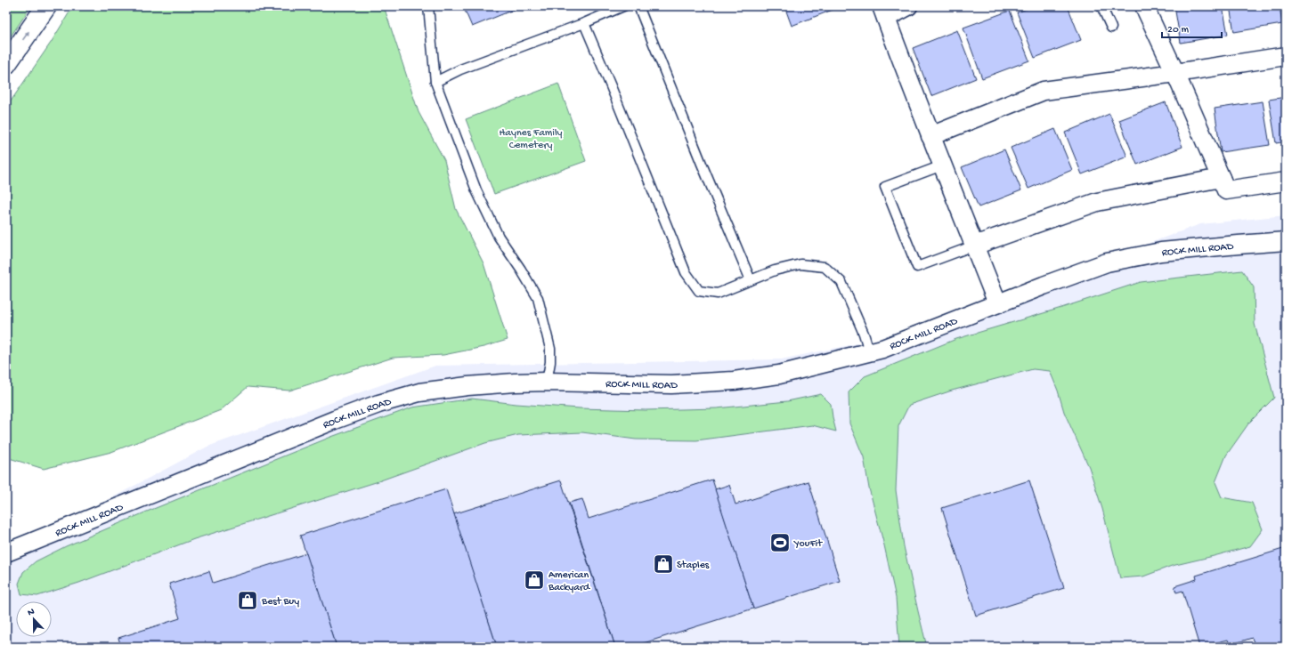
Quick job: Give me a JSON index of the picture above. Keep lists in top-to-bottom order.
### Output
{
  "streets": {
    "street": ["ROCK MILL ROAD"]
  },
  "parks": ["Haynes Family Cemetery"],
  "places": {
    "sports": ["YouFit"],
    "shop": ["Staples", "American Backyard", "Best Buy"]
  },
  "scale_bar": "20 m",
  "north": "top"
}
